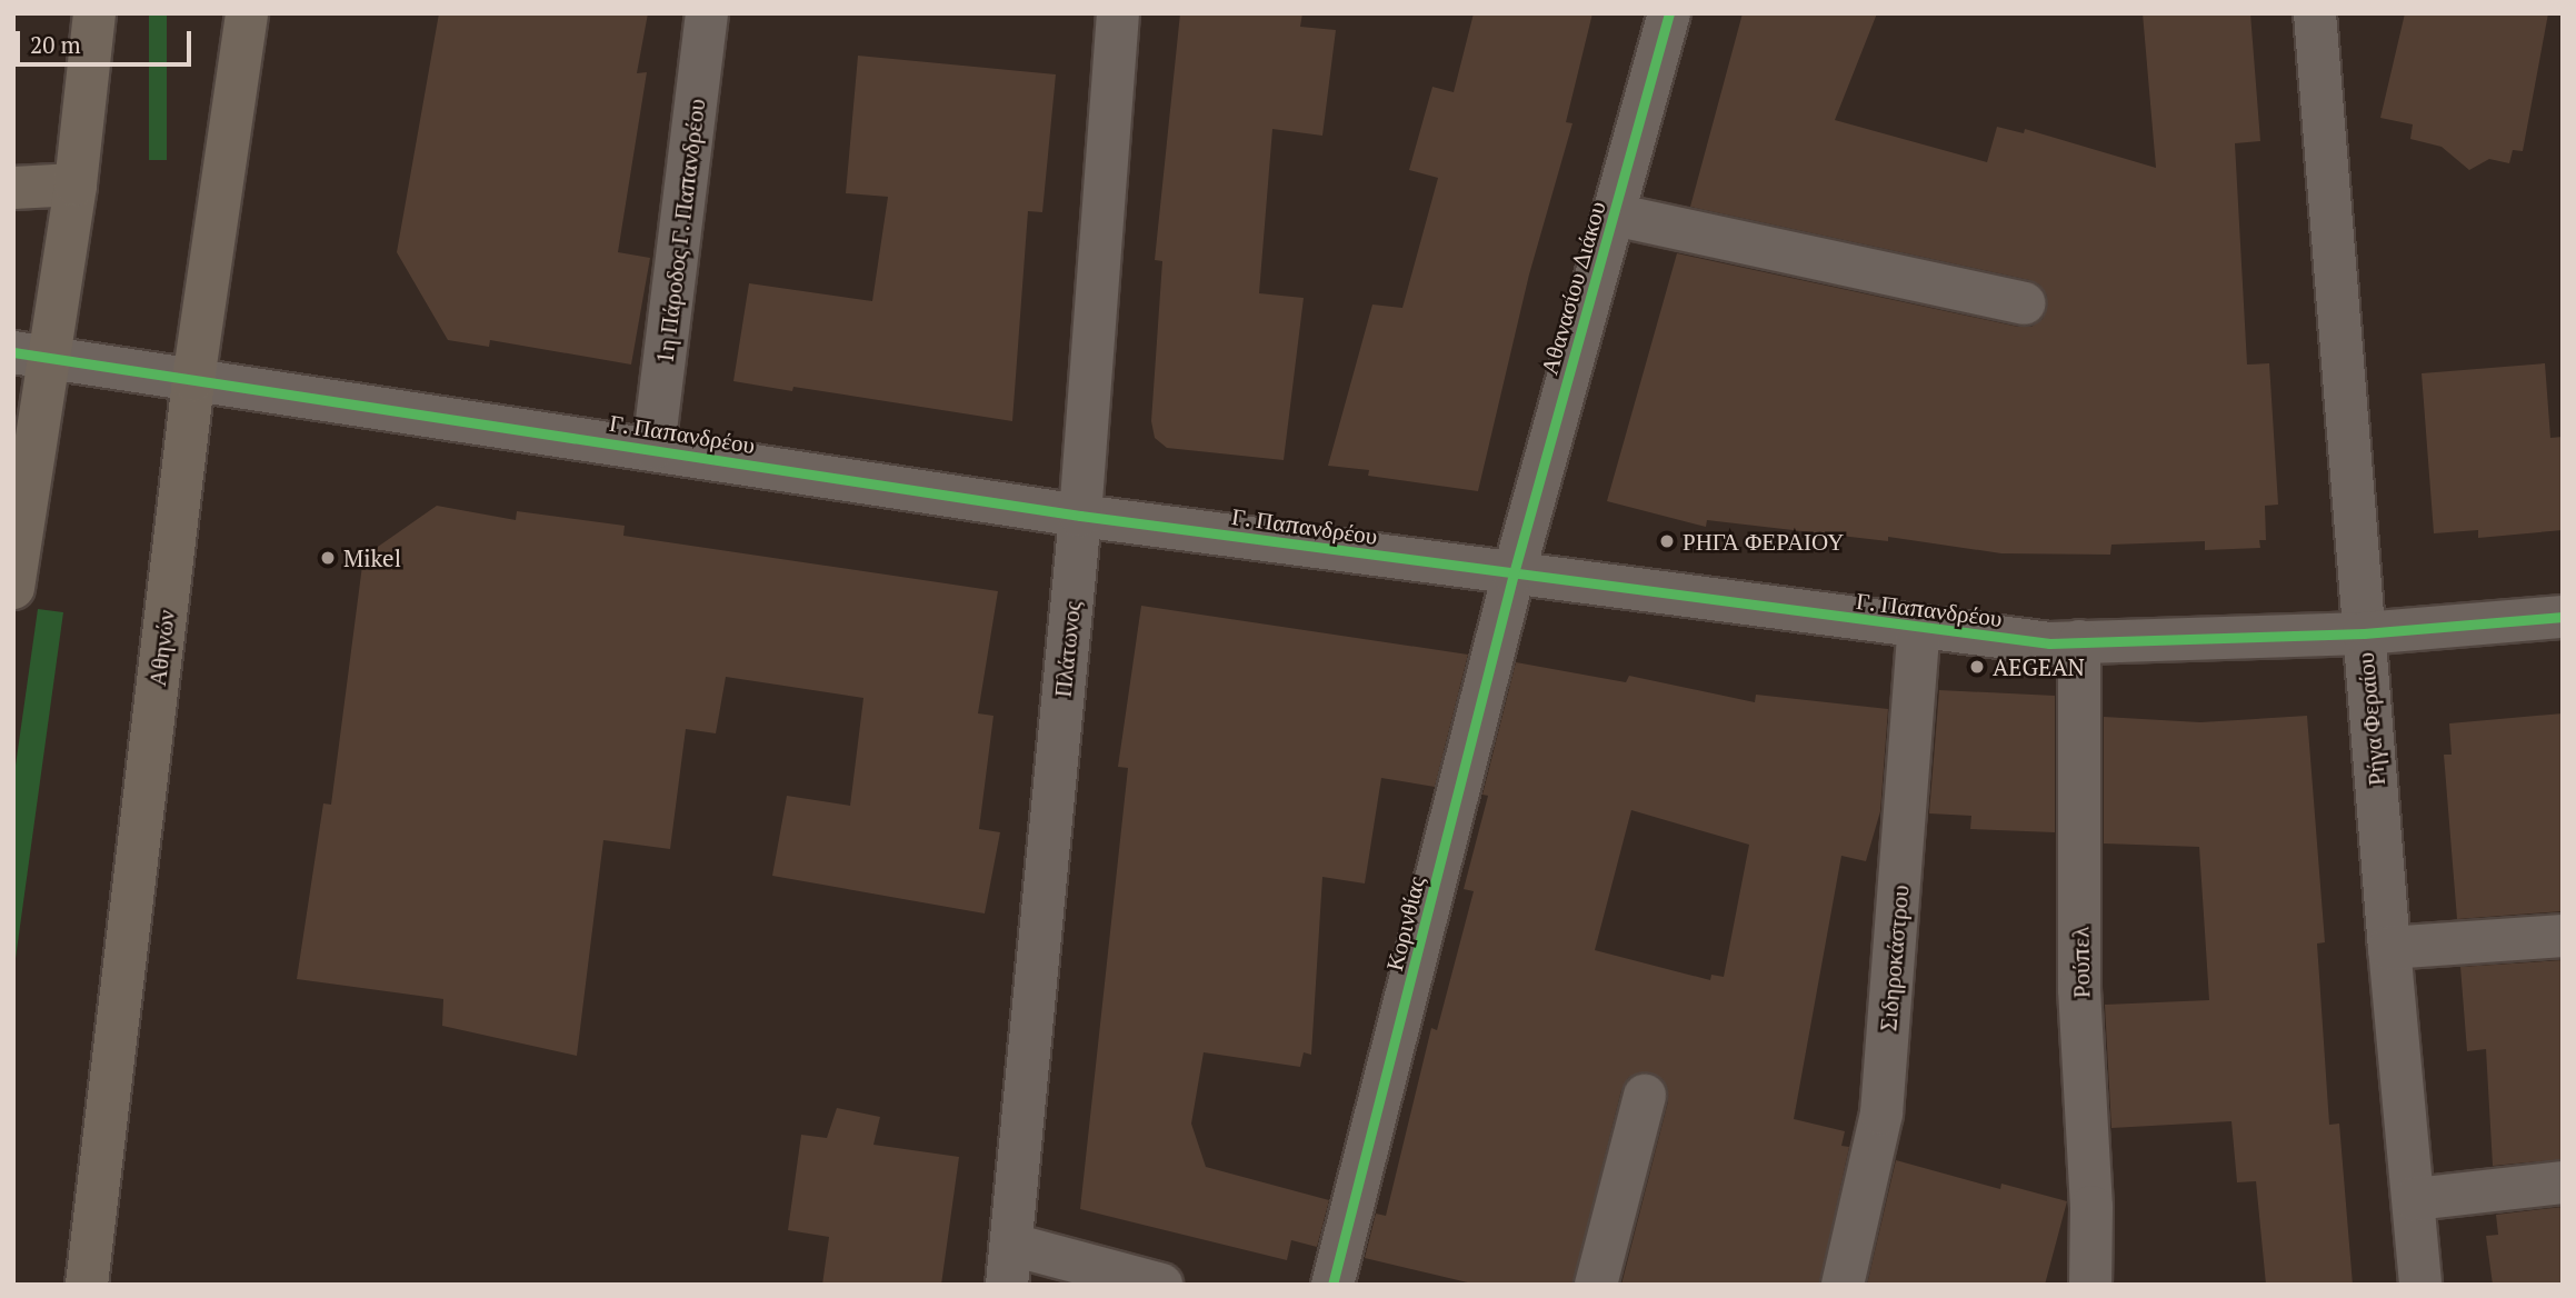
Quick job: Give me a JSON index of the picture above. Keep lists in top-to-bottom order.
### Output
{
  "streets": {
    "highway": ["Αθηνών"],
    "street": [
      "1η Πάροδος Γ. Παπανδρέου",
      "Αθανασίου Διάκου",
      "Γ. Παπανδρέου",
      "Πλάτωνος",
      "Ρήγα Φεραίου",
      "Κορινθίας",
      "Σιδηροκάστρου",
      "Ρούπελ"
    ]
  },
  "crossings": [
    ["1η Πάροδος Γ. Παπανδρέου", "Γ. Παπανδρέου"],
    ["Αθανασίου Διάκου", "Γ. Παπανδρέου"],
    ["Αθανασίου Διάκου", "Κορινθίας"],
    ["Γ. Παπανδρέου", "Αθηνών"],
    ["Γ. Παπανδρέου", "Πλάτωνος"],
    ["Γ. Παπανδρέου", "Ρήγα Φεραίου"],
    ["Γ. Παπανδρέου", "Κορινθίας"],
    ["Γ. Παπανδρέου", "Σιδηροκάστρου"],
    ["Γ. Παπανδρέου", "Ρούπελ"]
  ],
  "places": ["ΡΗΓΑ ΦΕΡΑΙΟΥ", "Mikel", "AEGEAN"],
  "scale_bar": "20 m"
}
